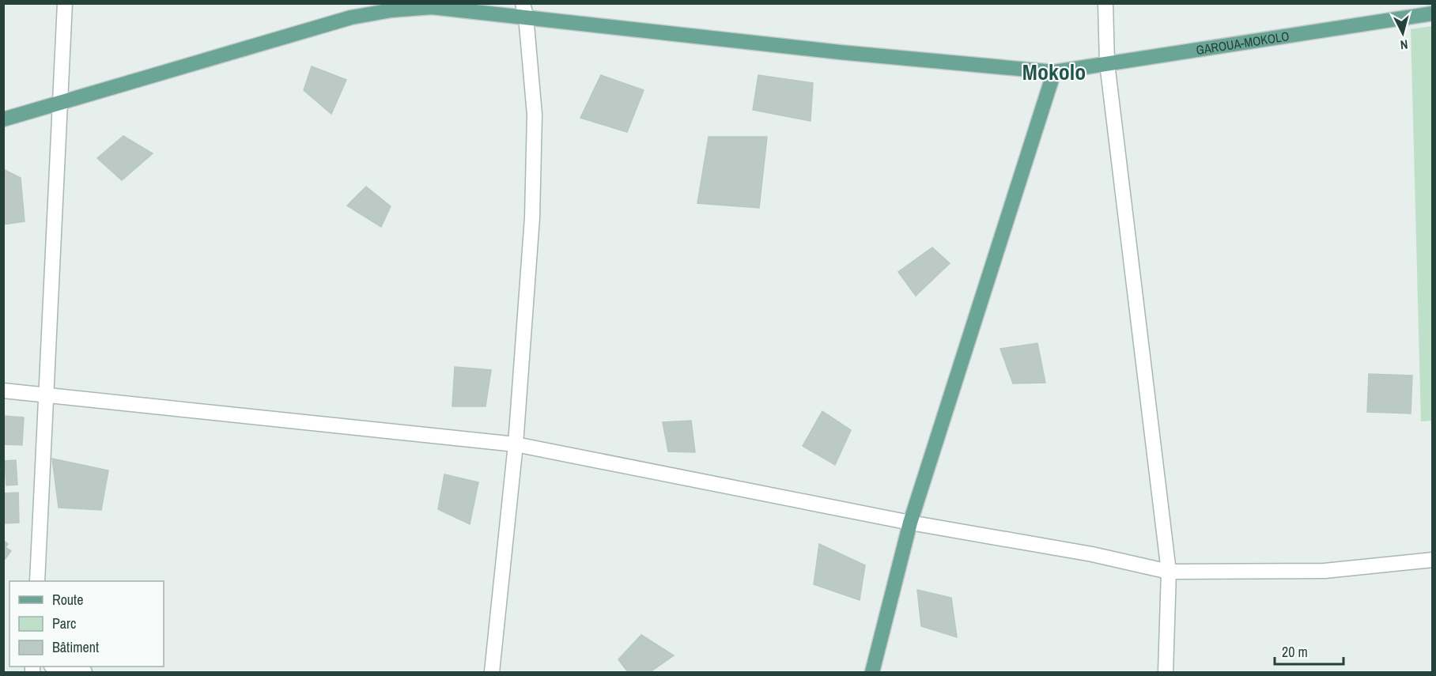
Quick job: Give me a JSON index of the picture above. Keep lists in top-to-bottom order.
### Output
{
  "streets": {
    "main road": ["GAROUA-MOKOLO"]
  },
  "districts": ["Mokolo"],
  "legend": ["Route", "Parc", "Bâtiment"],
  "scale_bar": "20 m",
  "north": "bottom"
}
